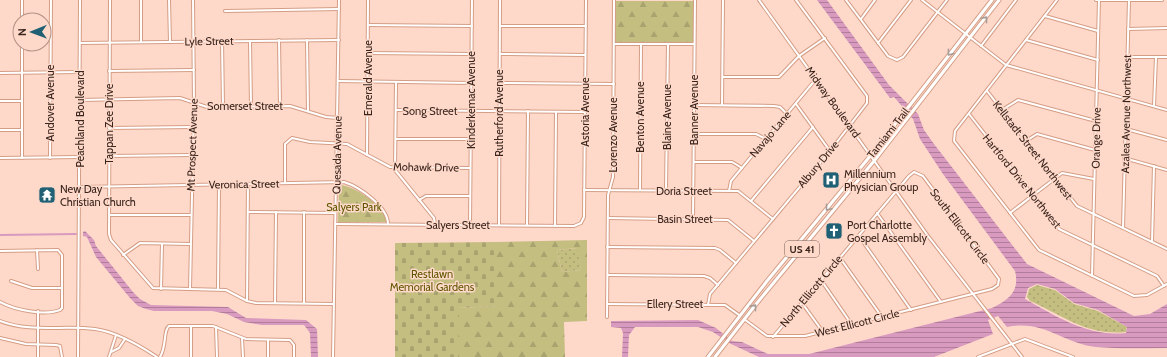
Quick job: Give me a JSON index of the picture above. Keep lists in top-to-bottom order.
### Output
{
  "streets": {
    "main road": ["Tamiami Trail", "US 41"],
    "street": [
      "Lyle Street",
      "Emerald Avenue",
      "Kinderkemac Avenue",
      "Midway Boulevard",
      "Andover Avenue",
      "Somerset Street",
      "Banner Avenue",
      "Song Street",
      "Astoria Avenue",
      "Rutherford Avenue",
      "Azalea Avenue Northwest",
      "Benton Avenue",
      "Blaine Avenue",
      "Peachland Boulevard",
      "Tappan Zee Drive",
      "Navajo Lane",
      "Lorenzo Avenue",
      "Orange Drive",
      "Mt Prospect Avenue",
      "Kellstadt Street Northwest",
      "Quesada Avenue",
      "Albury Drive",
      "Mohawk Drive",
      "Hartford Drive Northwest",
      "Veronica Street",
      "Doria Street",
      "Basin Street",
      "Salyers Street",
      "South Ellicott Circle",
      "North Ellicott Circle",
      "Ellery Street",
      "West Ellicott Circle"
    ]
  },
  "crossings": [
    ["Lyle Street", "Peachland Boulevard"],
    ["Lyle Street", "Tappan Zee Drive"],
    ["Lyle Street", "Mt Prospect Avenue"],
    ["Lyle Street", "Quesada Avenue"],
    ["Emerald Avenue", "Mohawk Drive"],
    ["Kinderkemac Avenue", "Song Street"],
    ["Kinderkemac Avenue", "Mohawk Drive"],
    ["Kinderkemac Avenue", "Salyers Street"],
    ["Midway Boulevard", "Tamiami Trail"],
    ["Midway Boulevard", "Navajo Lane"],
    ["Midway Boulevard", "Albury Drive"],
    ["Midway Boulevard", "South Ellicott Circle"],
    ["Midway Boulevard", "North Ellicott Circle"],
    ["Midway Boulevard", "West Ellicott Circle"],
    ["Somerset Street", "Peachland Boulevard"],
    ["Somerset Street", "Tappan Zee Drive"],
    ["Somerset Street", "Mt Prospect Avenue"],
    ["Somerset Street", "Quesada Avenue"],
    ["Banner Avenue", "Doria Street"],
    ["Banner Avenue", "Basin Street"],
    ["Song Street", "Astoria Avenue"],
    ["Song Street", "Rutherford Avenue"],
    ["Astoria Avenue", "Doria Street"],
    ["Astoria Avenue", "Salyers Street"],
    ["Rutherford Avenue", "Salyers Street"],
    ["Azalea Avenue Northwest", "Kellstadt Street Northwest"],
    ["Benton Avenue", "Doria Street"],
    ["Blaine Avenue", "Doria Street"],
    ["Peachland Boulevard", "Veronica Street"],
    ["Tappan Zee Drive", "Mt Prospect Avenue"],
    ["Tappan Zee Drive", "Quesada Avenue"],
    ["Tappan Zee Drive", "Veronica Street"],
    ["Tamiami Trail", "Ellery Street"],
    ["Tamiami Trail", "West Ellicott Circle"],
    ["Navajo Lane", "Doria Street"],
    ["Lorenzo Avenue", "Doria Street"],
    ["Lorenzo Avenue", "Basin Street"],
    ["Lorenzo Avenue", "Ellery Street"],
    ["Orange Drive", "Kellstadt Street Northwest"],
    ["Orange Drive", "Hartford Drive Northwest"],
    ["Mt Prospect Avenue", "Veronica Street"],
    ["Quesada Avenue", "Mohawk Drive"],
    ["Quesada Avenue", "Veronica Street"],
    ["Quesada Avenue", "Salyers Street"],
    ["Albury Drive", "Doria Street"],
    ["Albury Drive", "Basin Street"],
    ["Albury Drive", "Ellery Street"],
    ["Mohawk Drive", "Veronica Street"],
    ["Veronica Street", "Salyers Street"],
    ["South Ellicott Circle", "North Ellicott Circle"],
    ["South Ellicott Circle", "West Ellicott Circle"],
    ["North Ellicott Circle", "West Ellicott Circle"]
  ],
  "parks": ["Salyers Park", "Restlawn Memorial Gardens"],
  "places": {
    "hospital": ["Millennium Physician Group"],
    "temple": ["New Day Christian Church"],
    "church": ["Port Charlotte Gospel Assembly"]
  },
  "north": "left"
}
